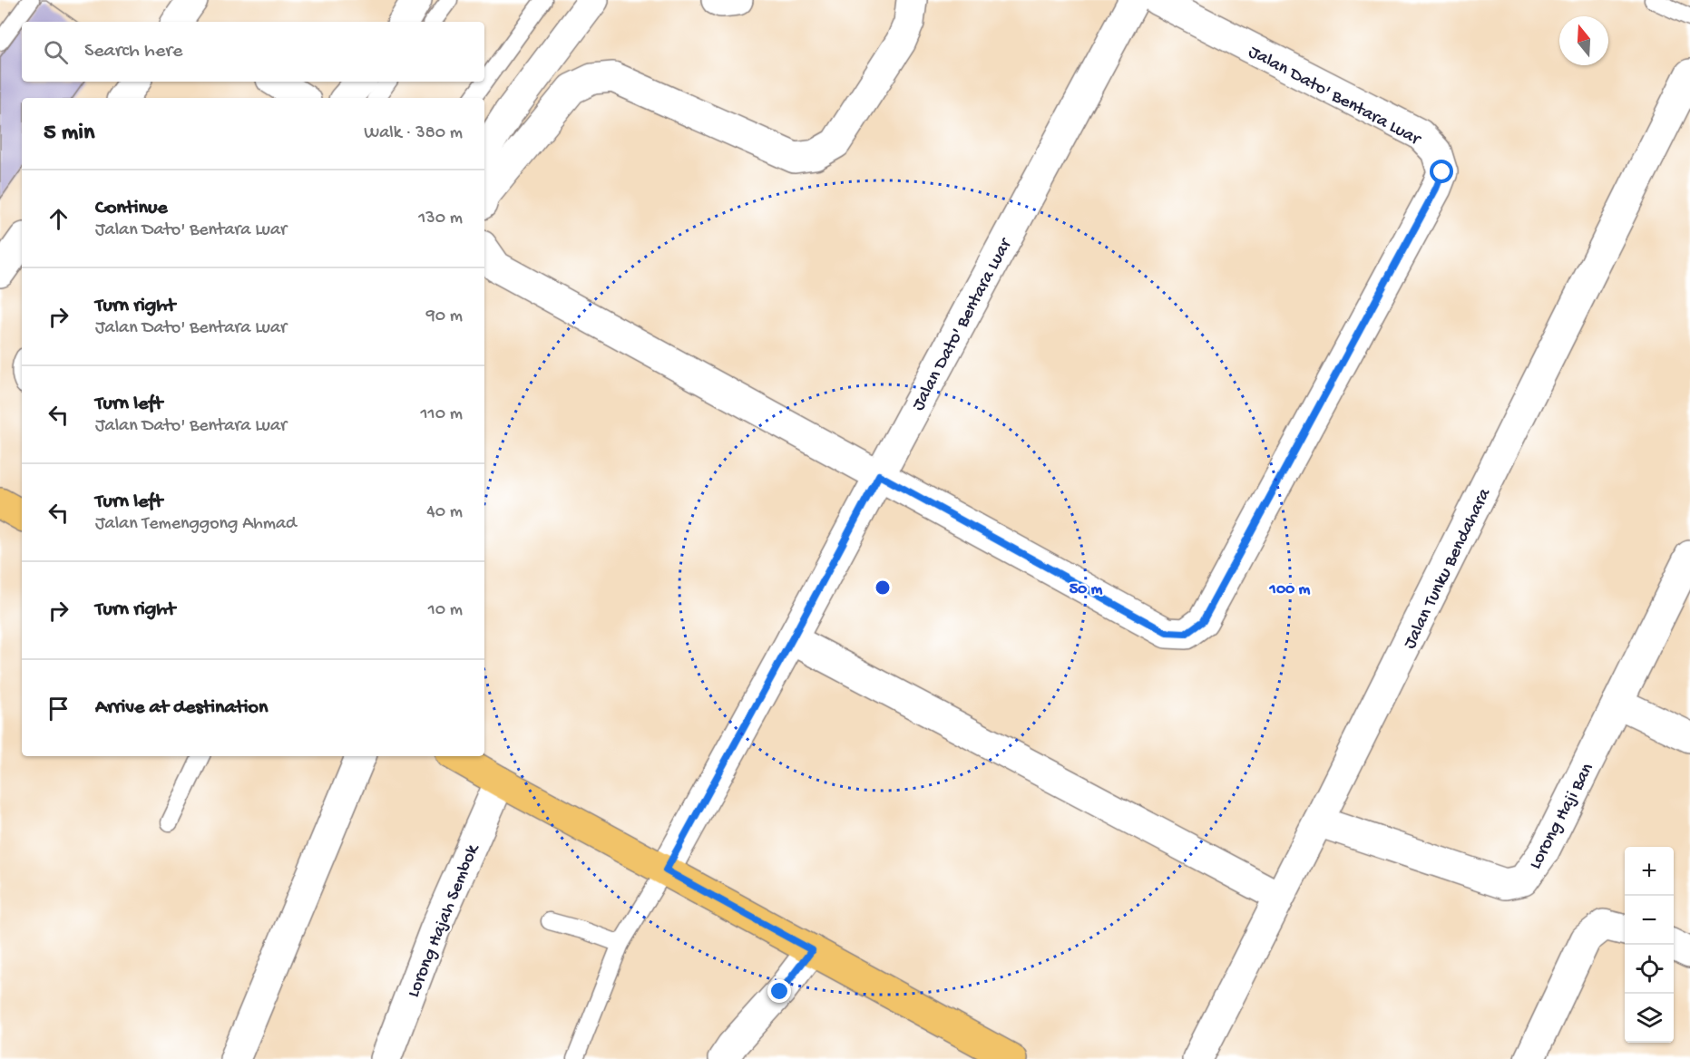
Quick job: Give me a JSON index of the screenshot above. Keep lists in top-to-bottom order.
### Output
{
  "streets": {
    "street": [
      "Jalan Dato' Bentara Luar",
      "Jalan Tunku Bendahara",
      "Lorong Haji Ban",
      "Lorong Hajah Sembok"
    ]
  },
  "crossings": [
    ["Jalan Tunku Bendahara", "Lorong Haji Ban"]
  ],
  "north": "top",
  "page": {
    "search": "Search here",
    "heading": ["5 min", "Walk · 380 m"],
    "list": [
      ["Continue", "Jalan Dato' Bentara Luar", "130 m"],
      ["Turn right", "Jalan Dato' Bentara Luar", "90 m"],
      ["Turn left", "Jalan Dato' Bentara Luar", "110 m"],
      ["Turn left", "Jalan Temenggong Ahmad", "40 m"],
      ["Turn right", "10 m"],
      "Arrive at destination"
    ],
    "map_buttons": ["+", "−"]
  },
  "rings": ["50 m", "100 m"]
}
